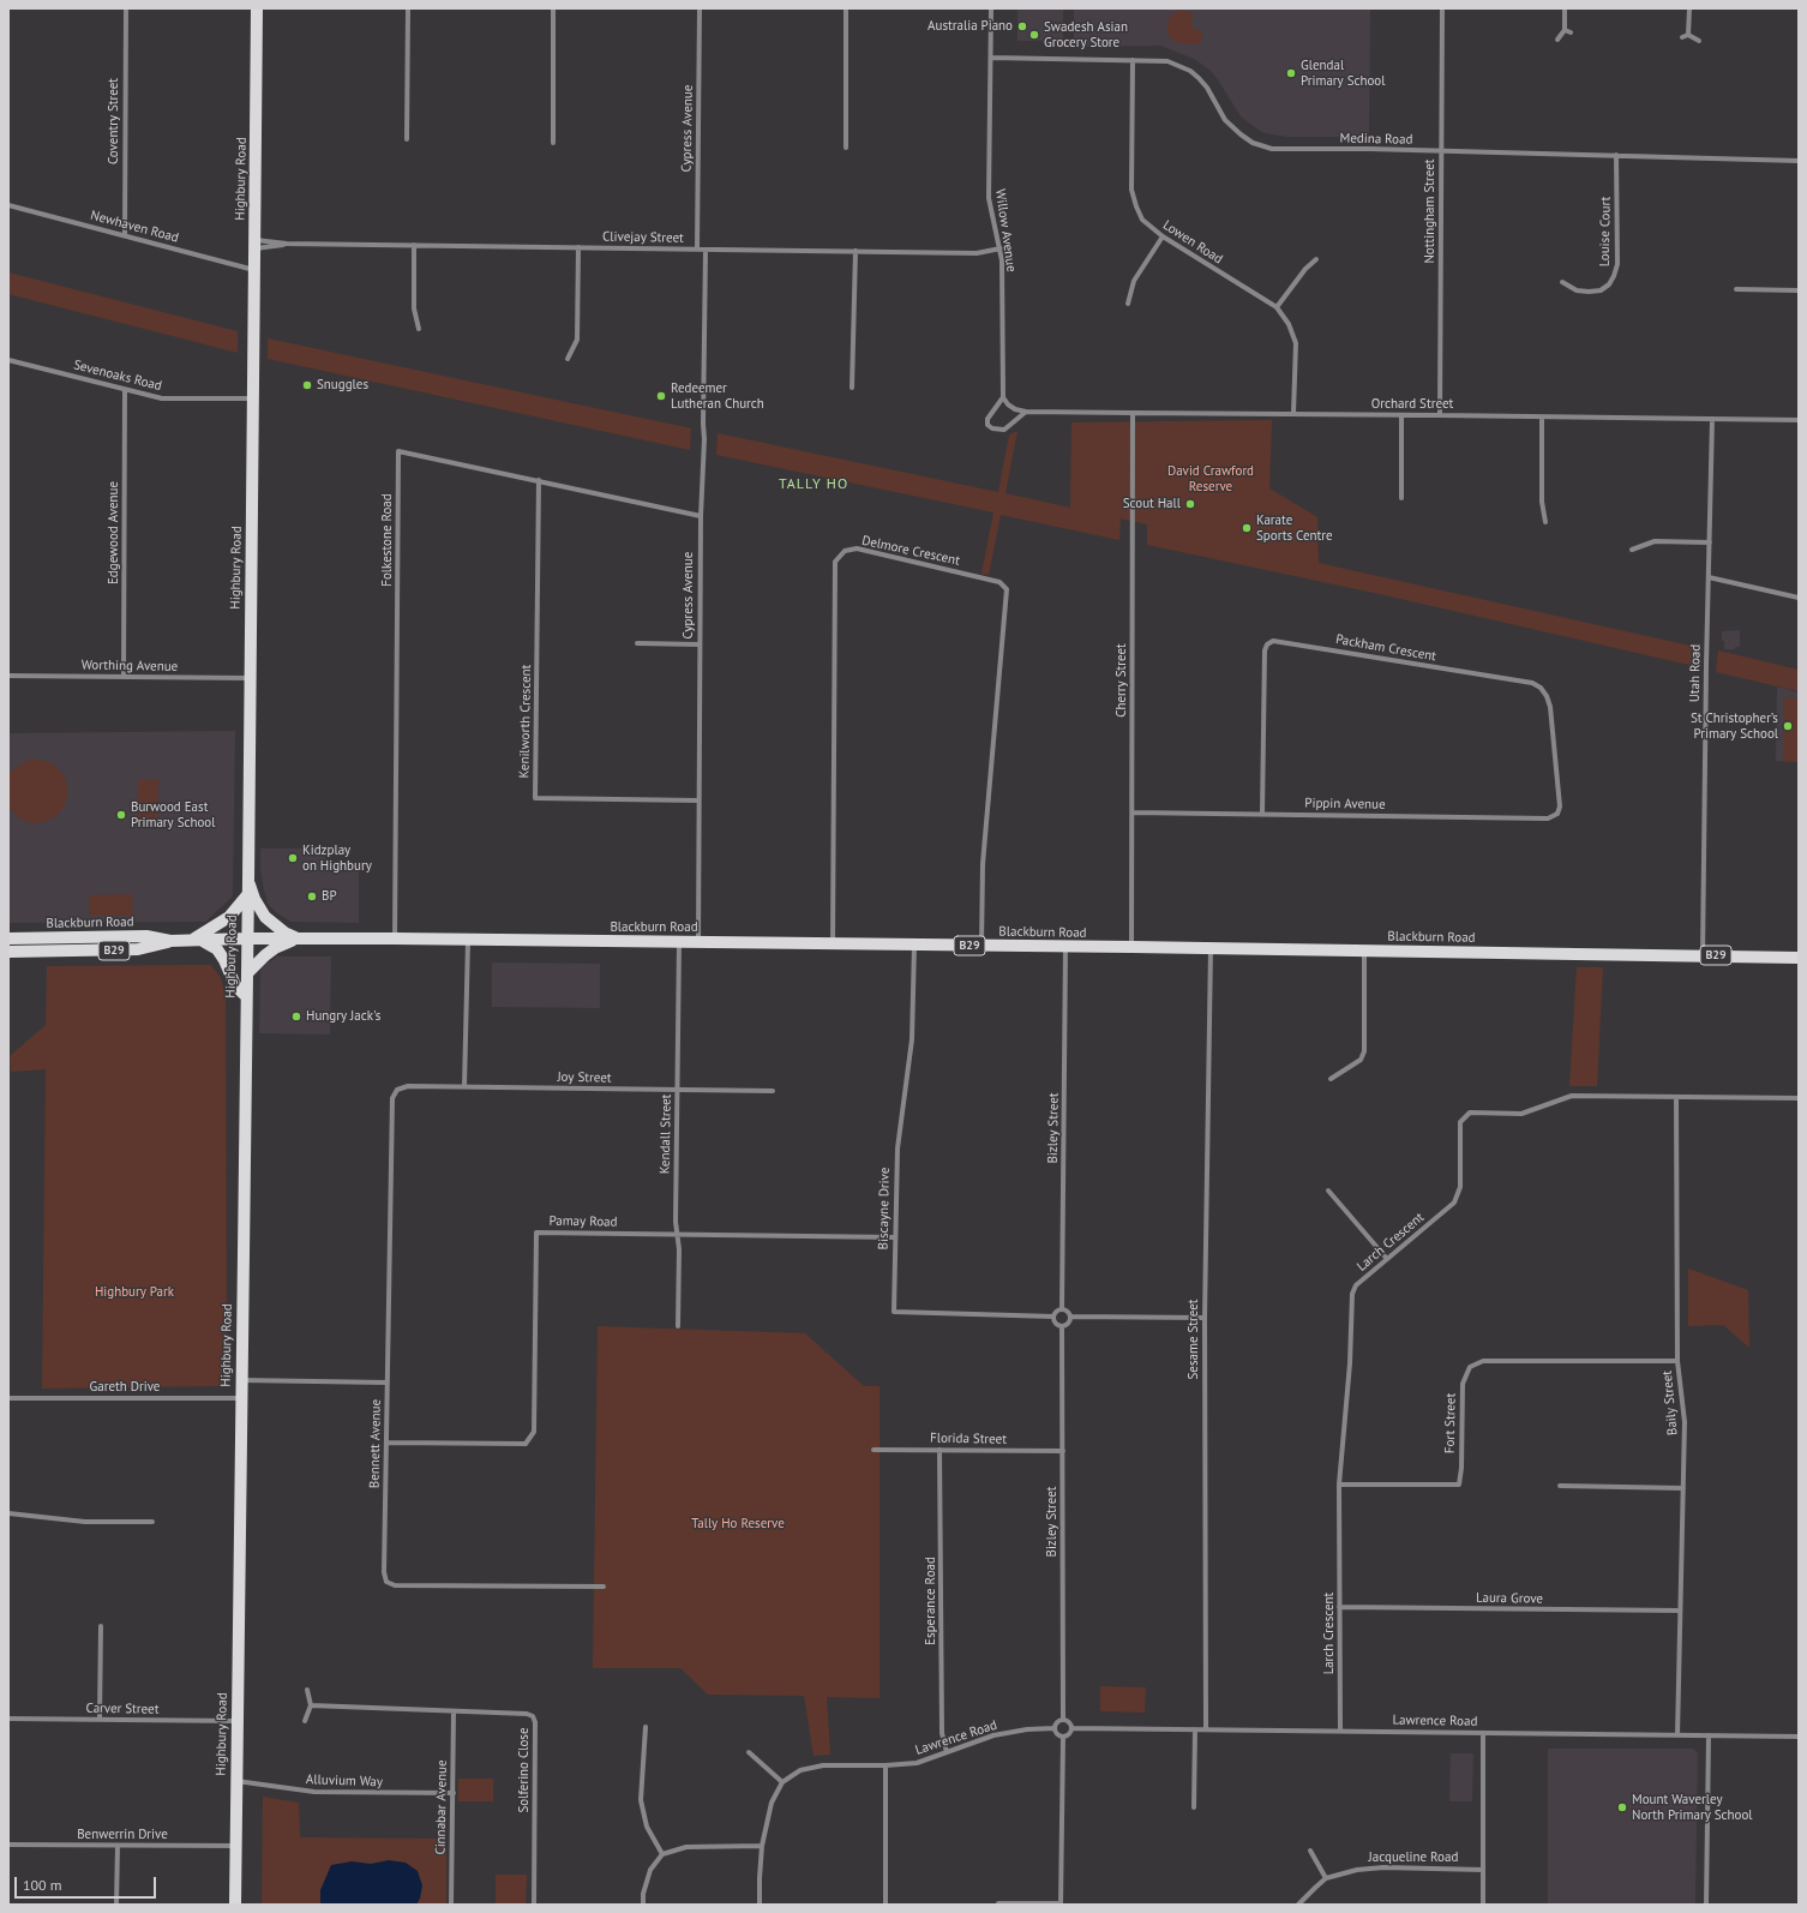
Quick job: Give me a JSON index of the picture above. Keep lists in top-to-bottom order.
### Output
{
  "streets": {
    "main road": ["Highbury Road", "Blackburn Road", "B29"],
    "street": [
      "Coventry Street",
      "Cypress Avenue",
      "Medina Road",
      "Nottingham Street",
      "Newhaven Road",
      "Willow Avenue",
      "Louise Court",
      "Clivejay Street",
      "Lowen Road",
      "Sevenoaks Road",
      "Orchard Street",
      "Edgewood Avenue",
      "Folkestone Road",
      "Delmore Crescent",
      "Packham Crescent",
      "Worthing Avenue",
      "Utah Road",
      "Cherry Street",
      "Kenilworth Crescent",
      "Pippin Avenue",
      "Joy Street",
      "Bizley Street",
      "Kendall Street",
      "Biscayne Drive",
      "Pamay Road",
      "Larch Crescent",
      "Sesame Street",
      "Gareth Drive",
      "Baily Street",
      "Fort Street",
      "Florida Street",
      "Bennett Avenue",
      "Laura Grove",
      "Esperance Road",
      "Carver Street",
      "Lawrence Road",
      "Solferino Close",
      "Alluvium Way",
      "Cinnabar Avenue",
      "Benwerrin Drive",
      "Jacqueline Road"
    ]
  },
  "crossings": [
    ["Coventry Street", "Newhaven Road"],
    ["Cypress Avenue", "Clivejay Street"],
    ["Cypress Avenue", "Folkestone Road"],
    ["Cypress Avenue", "Kenilworth Crescent"],
    ["Cypress Avenue", "Blackburn Road"],
    ["Medina Road", "Nottingham Street"],
    ["Medina Road", "Willow Avenue"],
    ["Medina Road", "Louise Court"],
    ["Medina Road", "Lowen Road"],
    ["Highbury Road", "Newhaven Road"],
    ["Highbury Road", "Clivejay Street"],
    ["Highbury Road", "Sevenoaks Road"],
    ["Highbury Road", "Worthing Avenue"],
    ["Highbury Road", "Blackburn Road"],
    ["Highbury Road", "Gareth Drive"],
    ["Highbury Road", "Carver Street"],
    ["Highbury Road", "Alluvium Way"],
    ["Highbury Road", "Benwerrin Drive"],
    ["Nottingham Street", "Orchard Street"],
    ["Willow Avenue", "Clivejay Street"],
    ["Willow Avenue", "Orchard Street"],
    ["Lowen Road", "Orchard Street"],
    ["Sevenoaks Road", "Edgewood Avenue"],
    ["Orchard Street", "Utah Road"],
    ["Orchard Street", "Cherry Street"],
    ["Edgewood Avenue", "Worthing Avenue"],
    ["Folkestone Road", "Kenilworth Crescent"],
    ["Folkestone Road", "Blackburn Road"],
    ["Delmore Crescent", "Blackburn Road"],
    ["Packham Crescent", "Pippin Avenue"],
    ["Utah Road", "Blackburn Road"],
    ["Cherry Street", "Pippin Avenue"],
    ["Cherry Street", "Blackburn Road"],
    ["Blackburn Road", "Bizley Street"],
    ["Blackburn Road", "Kendall Street"],
    ["Blackburn Road", "Biscayne Drive"],
    ["Blackburn Road", "Sesame Street"],
    ["Joy Street", "Kendall Street"],
    ["Joy Street", "Bennett Avenue"],
    ["Bizley Street", "Biscayne Drive"],
    ["Bizley Street", "Florida Street"],
    ["Bizley Street", "Lawrence Road"],
    ["Kendall Street", "Pamay Road"],
    ["Biscayne Drive", "Pamay Road"],
    ["Pamay Road", "Bennett Avenue"],
    ["Larch Crescent", "Baily Street"],
    ["Larch Crescent", "Fort Street"],
    ["Larch Crescent", "Laura Grove"],
    ["Larch Crescent", "Lawrence Road"],
    ["Sesame Street", "Lawrence Road"],
    ["Baily Street", "Fort Street"],
    ["Baily Street", "Laura Grove"],
    ["Baily Street", "Lawrence Road"],
    ["Florida Street", "Esperance Road"],
    ["Esperance Road", "Lawrence Road"],
    ["Solferino Close", "Cinnabar Avenue"],
    ["Alluvium Way", "Cinnabar Avenue"]
  ],
  "districts": ["TALLY HO"],
  "parks": ["David Crawford Reserve", "Highbury Park", "Tally Ho Reserve"],
  "places": [
    "Australia Piano",
    "Swadesh Asian Grocery Store",
    "Glendal Primary School",
    "Snuggles",
    "Redeemer Lutheran Church",
    "Scout Hall",
    "Karate Sports Centre",
    "St Christopher’s Primary School",
    "Burwood East Primary School",
    "Kidzplay on Highbury",
    "BP",
    "Hungry Jack's",
    "Mount Waverley North Primary School"
  ],
  "scale_bar": "100 m"
}
